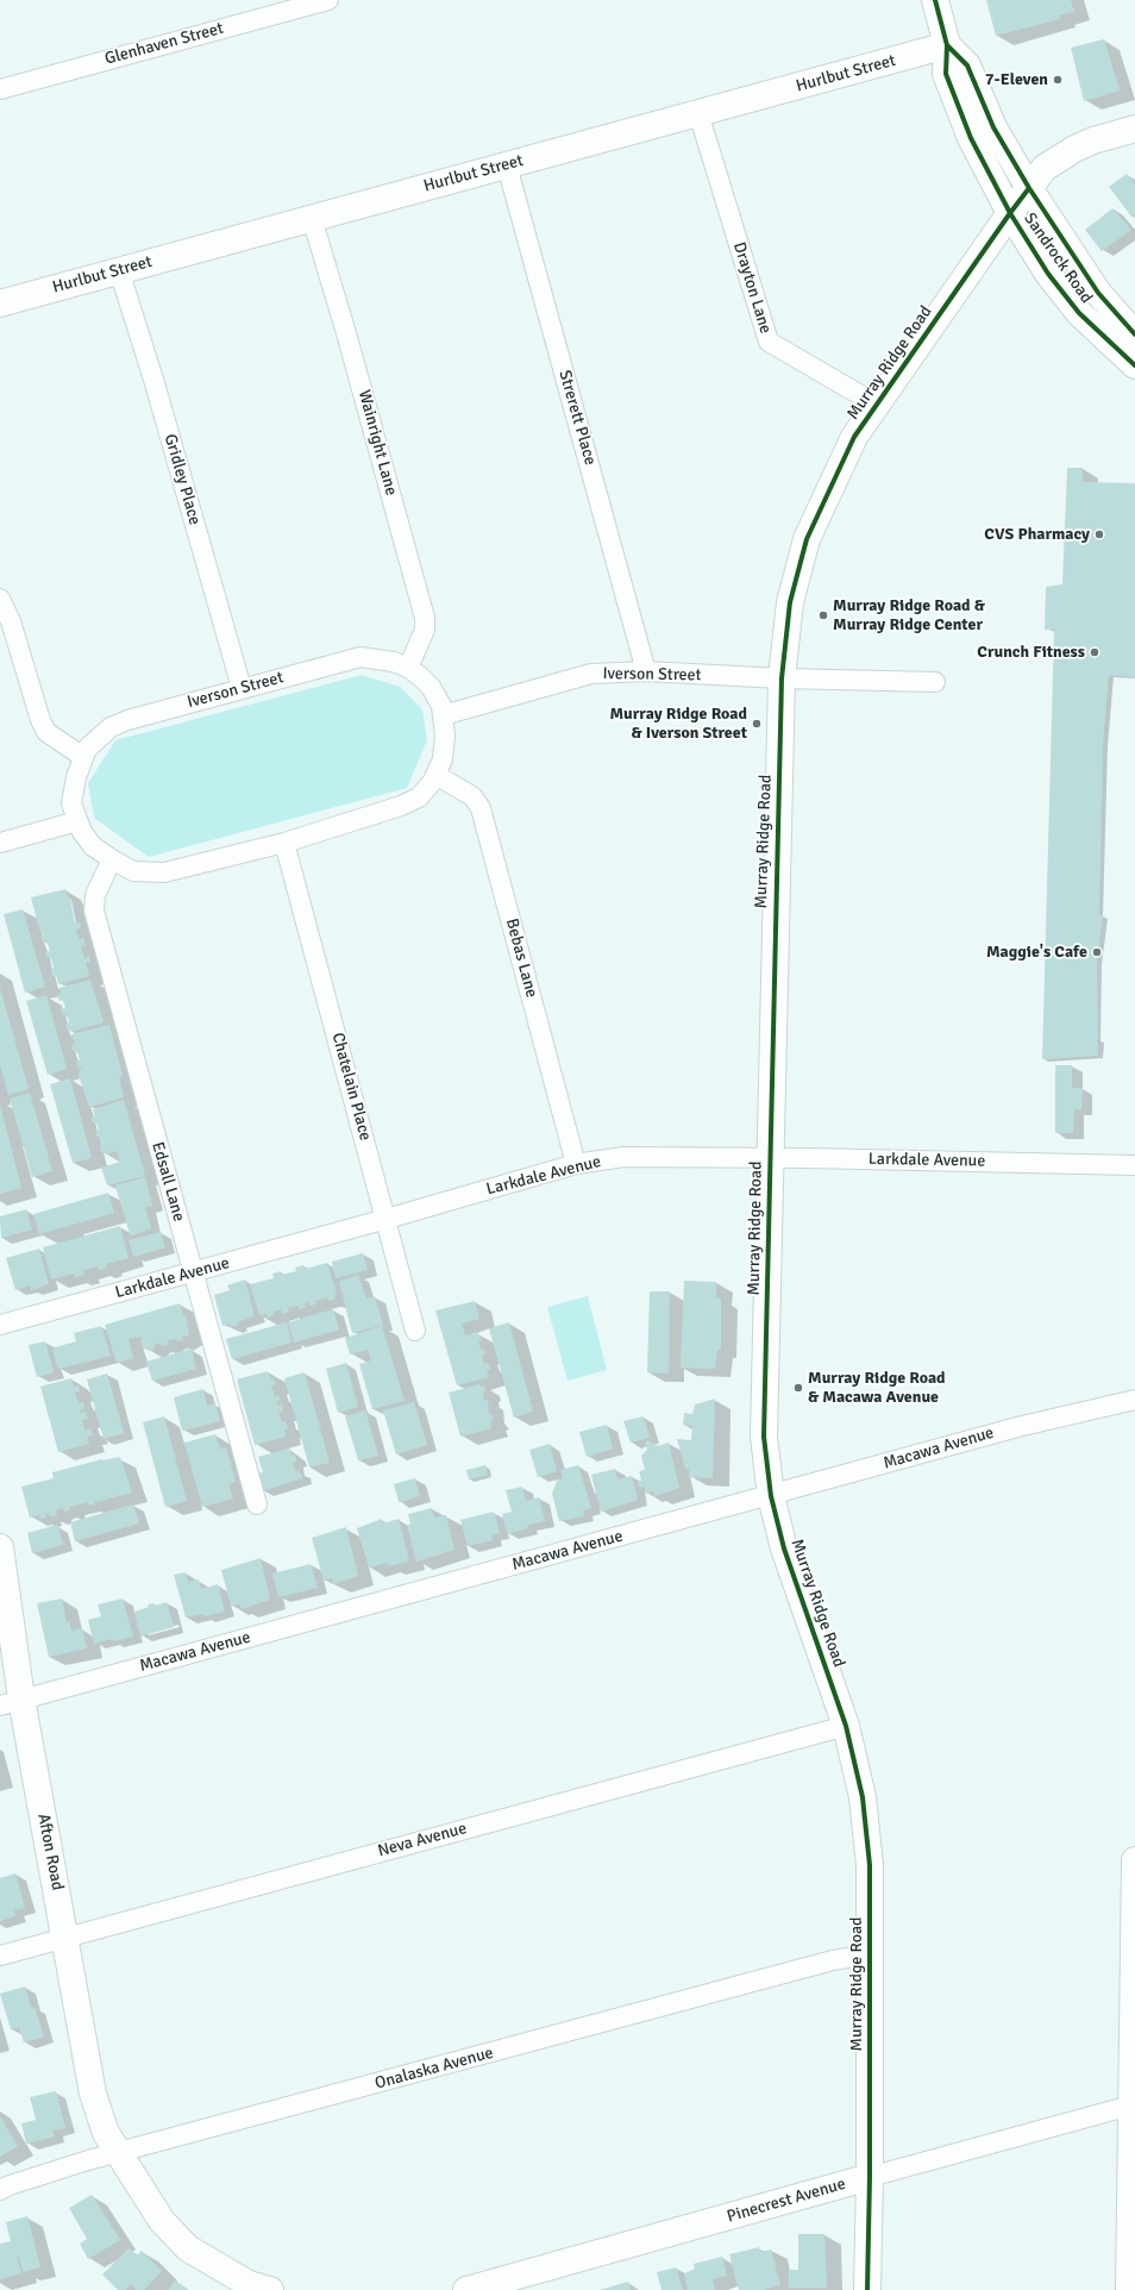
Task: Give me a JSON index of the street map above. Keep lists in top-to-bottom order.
{
  "streets": {
    "main road": [
      "Hurlbut Street",
      "Sandrock Road",
      "Murray Ridge Road",
      "Afton Road",
      "Pinecrest Avenue"
    ],
    "street": [
      "Glenhaven Street",
      "Drayton Lane",
      "Strerett Place",
      "Wainright Lane",
      "Gridley Place",
      "Iverson Street",
      "Bebas Lane",
      "Chatelain Place",
      "Larkdale Avenue",
      "Edsall Lane",
      "Macawa Avenue",
      "Neva Avenue",
      "Onalaska Avenue"
    ]
  },
  "crossings": [
    ["Hurlbut Street", "Sandrock Road"],
    ["Hurlbut Street", "Drayton Lane"],
    ["Hurlbut Street", "Strerett Place"],
    ["Hurlbut Street", "Wainright Lane"],
    ["Hurlbut Street", "Gridley Place"],
    ["Sandrock Road", "Murray Ridge Road"],
    ["Drayton Lane", "Murray Ridge Road"],
    ["Murray Ridge Road", "Iverson Street"],
    ["Murray Ridge Road", "Larkdale Avenue"],
    ["Murray Ridge Road", "Macawa Avenue"],
    ["Murray Ridge Road", "Neva Avenue"],
    ["Murray Ridge Road", "Onalaska Avenue"],
    ["Murray Ridge Road", "Pinecrest Avenue"],
    ["Strerett Place", "Iverson Street"],
    ["Wainright Lane", "Iverson Street"],
    ["Gridley Place", "Iverson Street"],
    ["Iverson Street", "Bebas Lane"],
    ["Iverson Street", "Chatelain Place"],
    ["Iverson Street", "Edsall Lane"],
    ["Bebas Lane", "Larkdale Avenue"],
    ["Chatelain Place", "Larkdale Avenue"],
    ["Larkdale Avenue", "Edsall Lane"],
    ["Macawa Avenue", "Afton Road"],
    ["Neva Avenue", "Afton Road"],
    ["Afton Road", "Onalaska Avenue"]
  ],
  "places": [
    "7-Eleven",
    "CVS Pharmacy",
    "Murray Ridge Road & Murray Ridge Center",
    "Crunch Fitness",
    "Murray Ridge Road & Iverson Street",
    "Maggie's Cafe",
    "Murray Ridge Road & Macawa Avenue"
  ]
}
